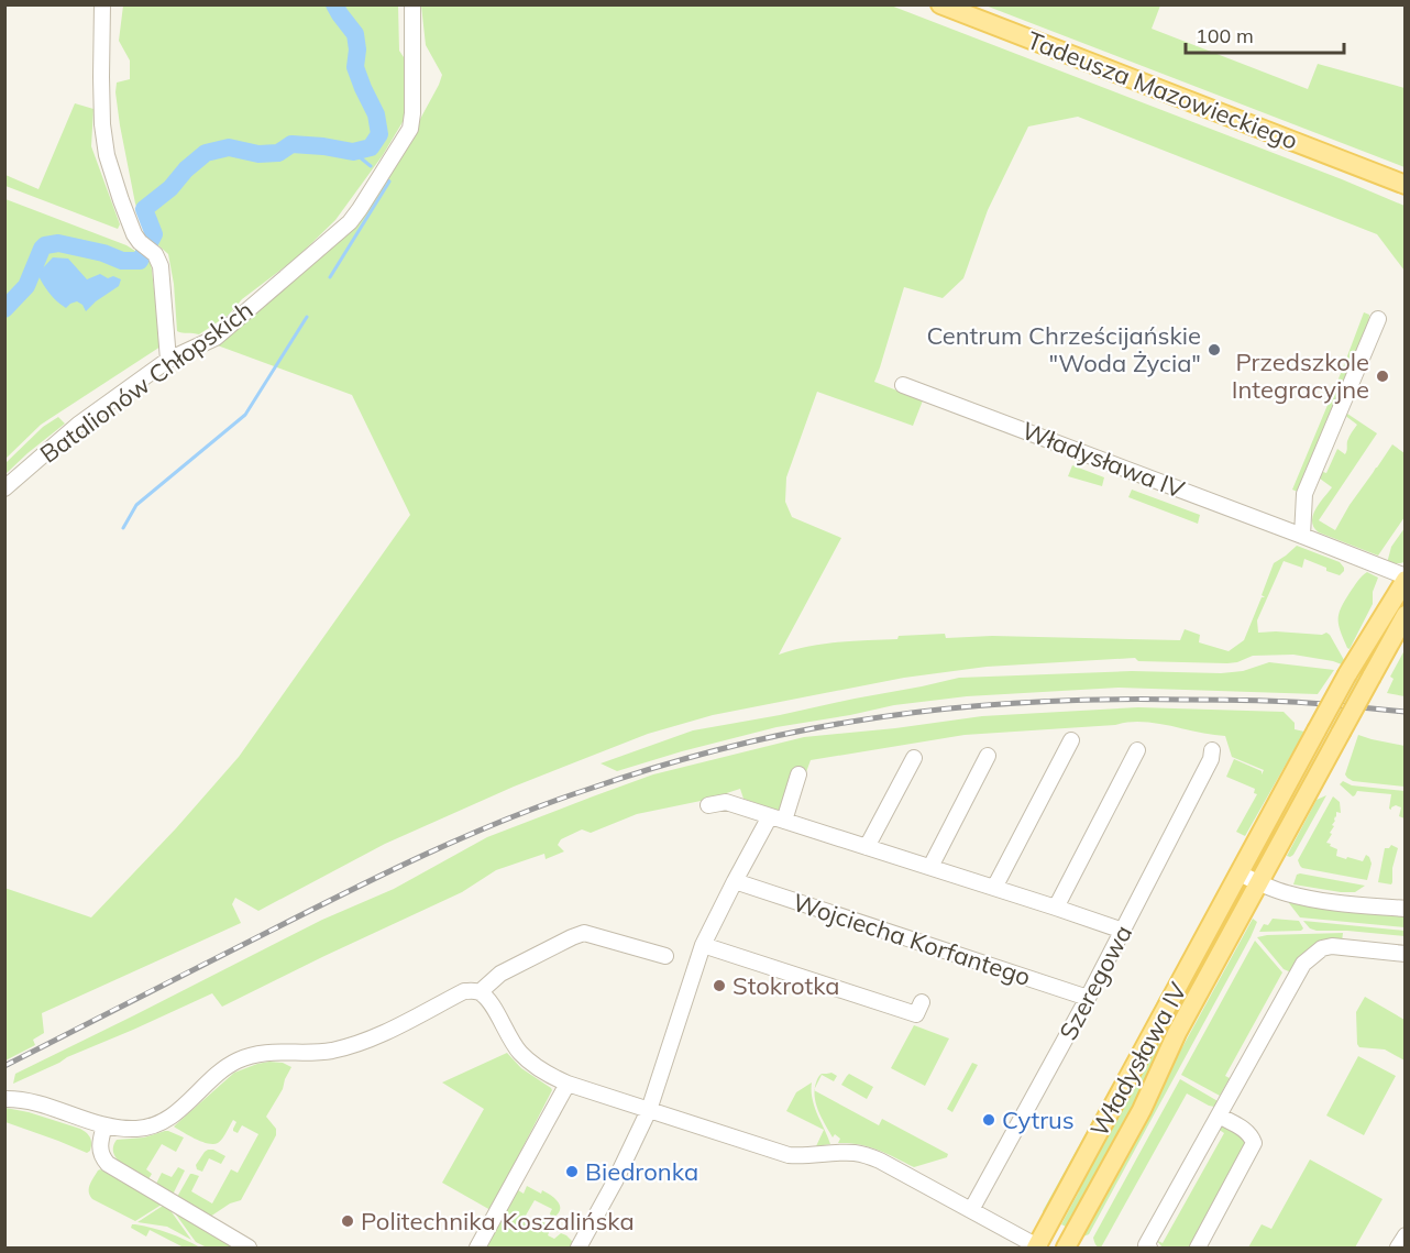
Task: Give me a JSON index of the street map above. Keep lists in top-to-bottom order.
{
  "streets": {
    "main road": ["Tadeusza Mazowieckiego", "Władysława IV"],
    "street": ["Batalionów Chłopskich", "Wojciecha Korfantego", "Szeregowa"]
  },
  "crossings": [
    ["Wojciecha Korfantego", "Szeregowa"]
  ],
  "places": [
    "Centrum Chrześcijańskie \"Woda Życia\"",
    "Przedszkole Integracyjne",
    "Stokrotka",
    "Cytrus",
    "Biedronka",
    "Politechnika Koszalińska"
  ],
  "scale_bar": "100 m"
}
